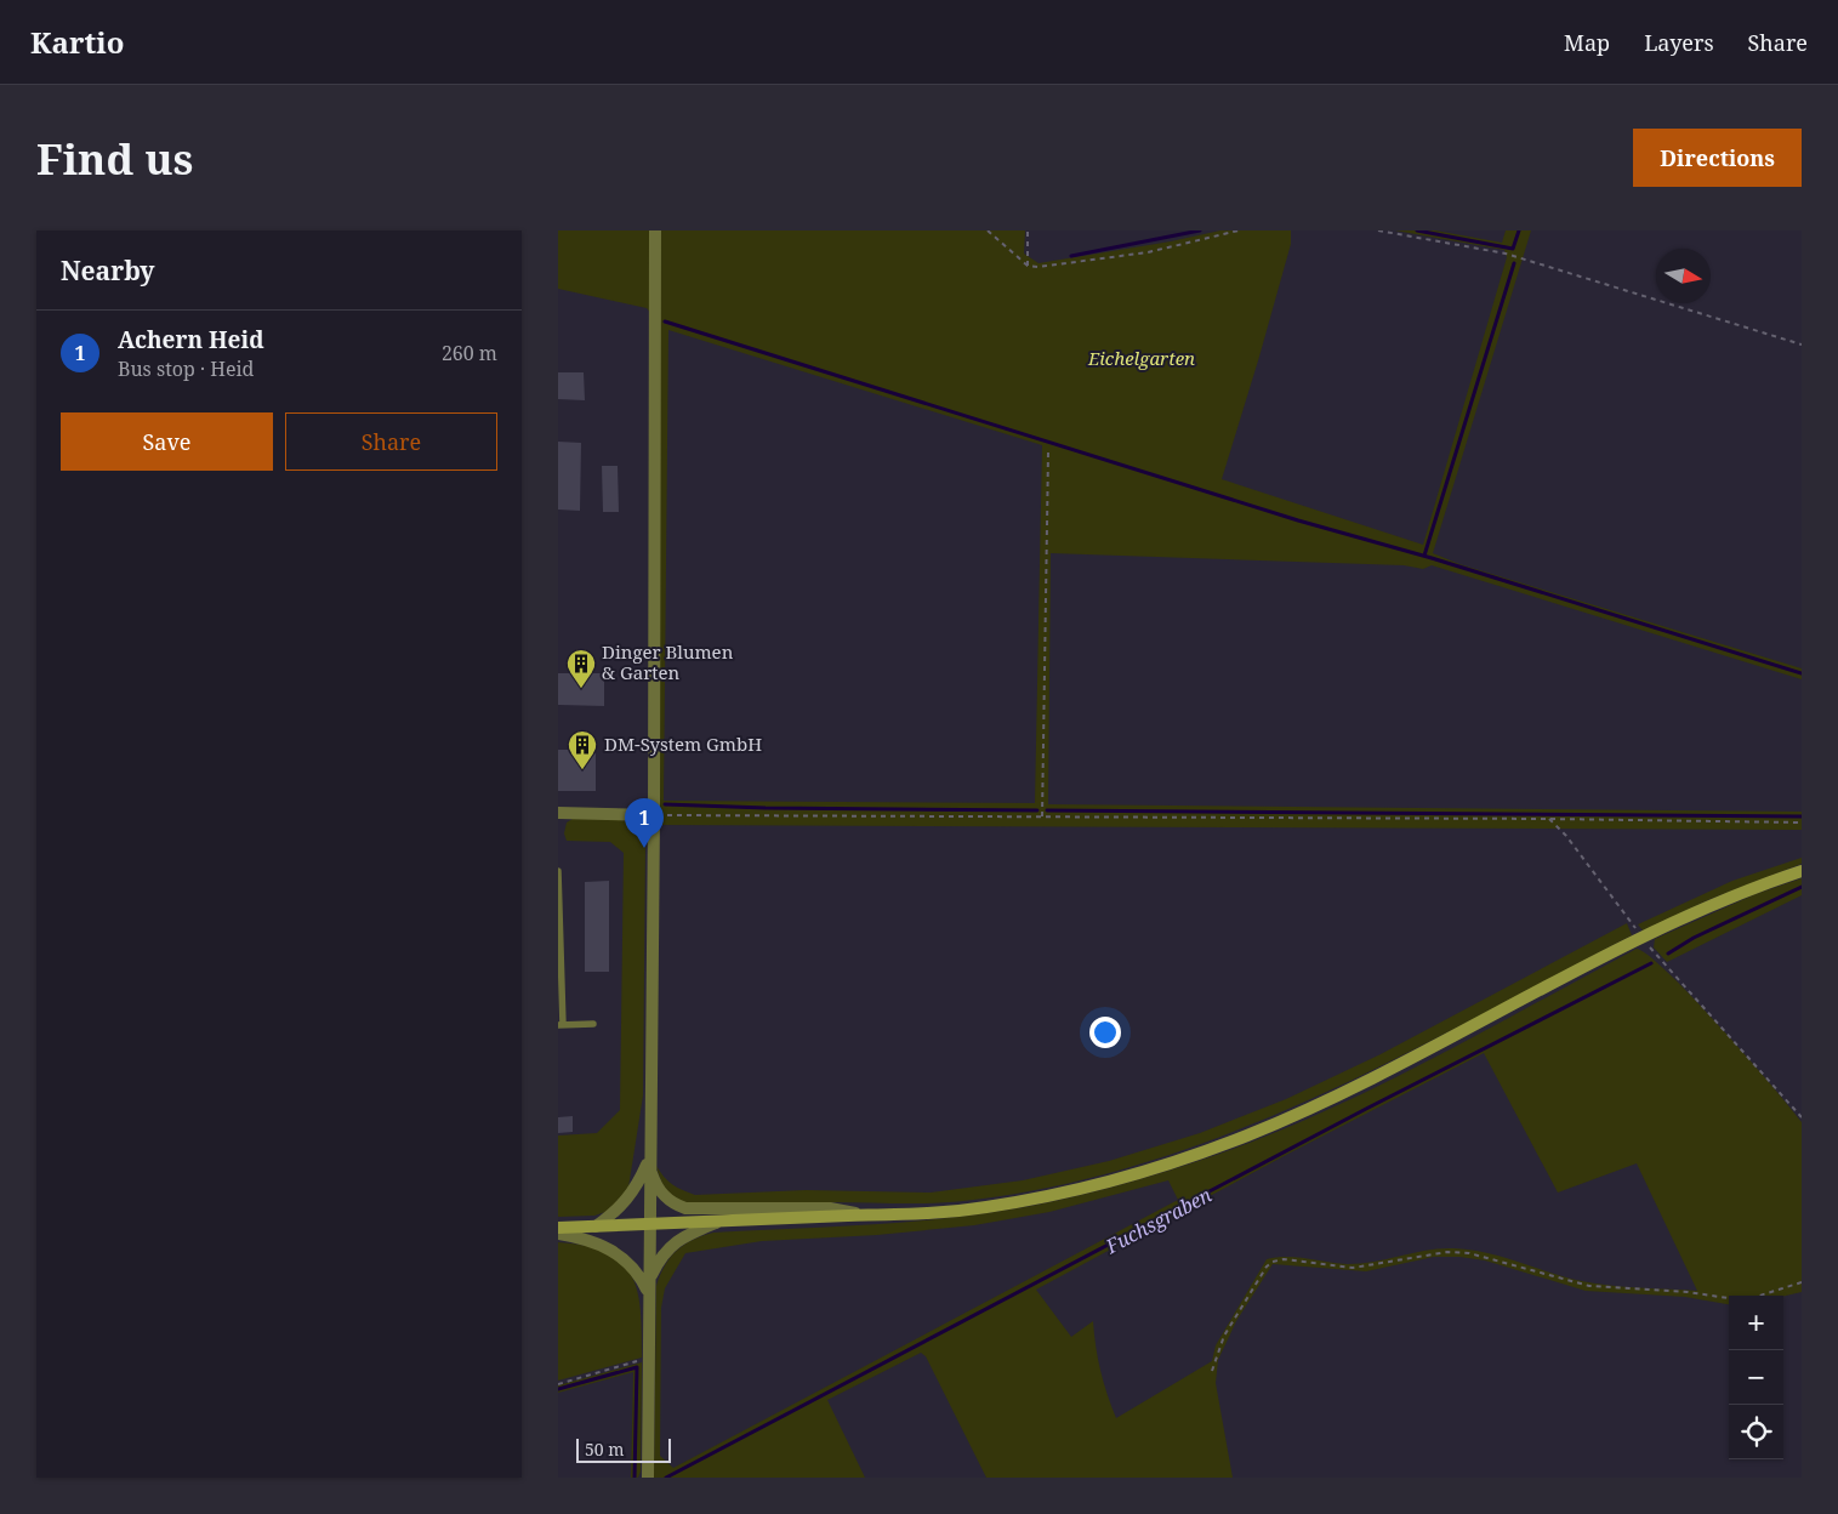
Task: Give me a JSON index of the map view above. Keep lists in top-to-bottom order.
{
  "water": ["Fuchsgraben"],
  "parks": ["Eichelgarten"],
  "places": {
    "building": ["Dinger Blumen & Garten", "DM-System GmbH"]
  },
  "scale_bar": "50 m",
  "north": "right",
  "page": {
    "header": "Kartio",
    "nav": ["Map", "Layers", "Share"],
    "buttons": [
      "Directions",
      ["Save", "Share"]
    ],
    "title": "Find us",
    "heading": "Nearby",
    "list": [
      {
        "mark": "1",
        "name": "Achern Heid",
        "note": "Bus stop · Heid",
        "value": "260 m"
      }
    ],
    "pins": "1",
    "map_buttons": ["+", "−"],
    "scale": "50 m"
  }
}
